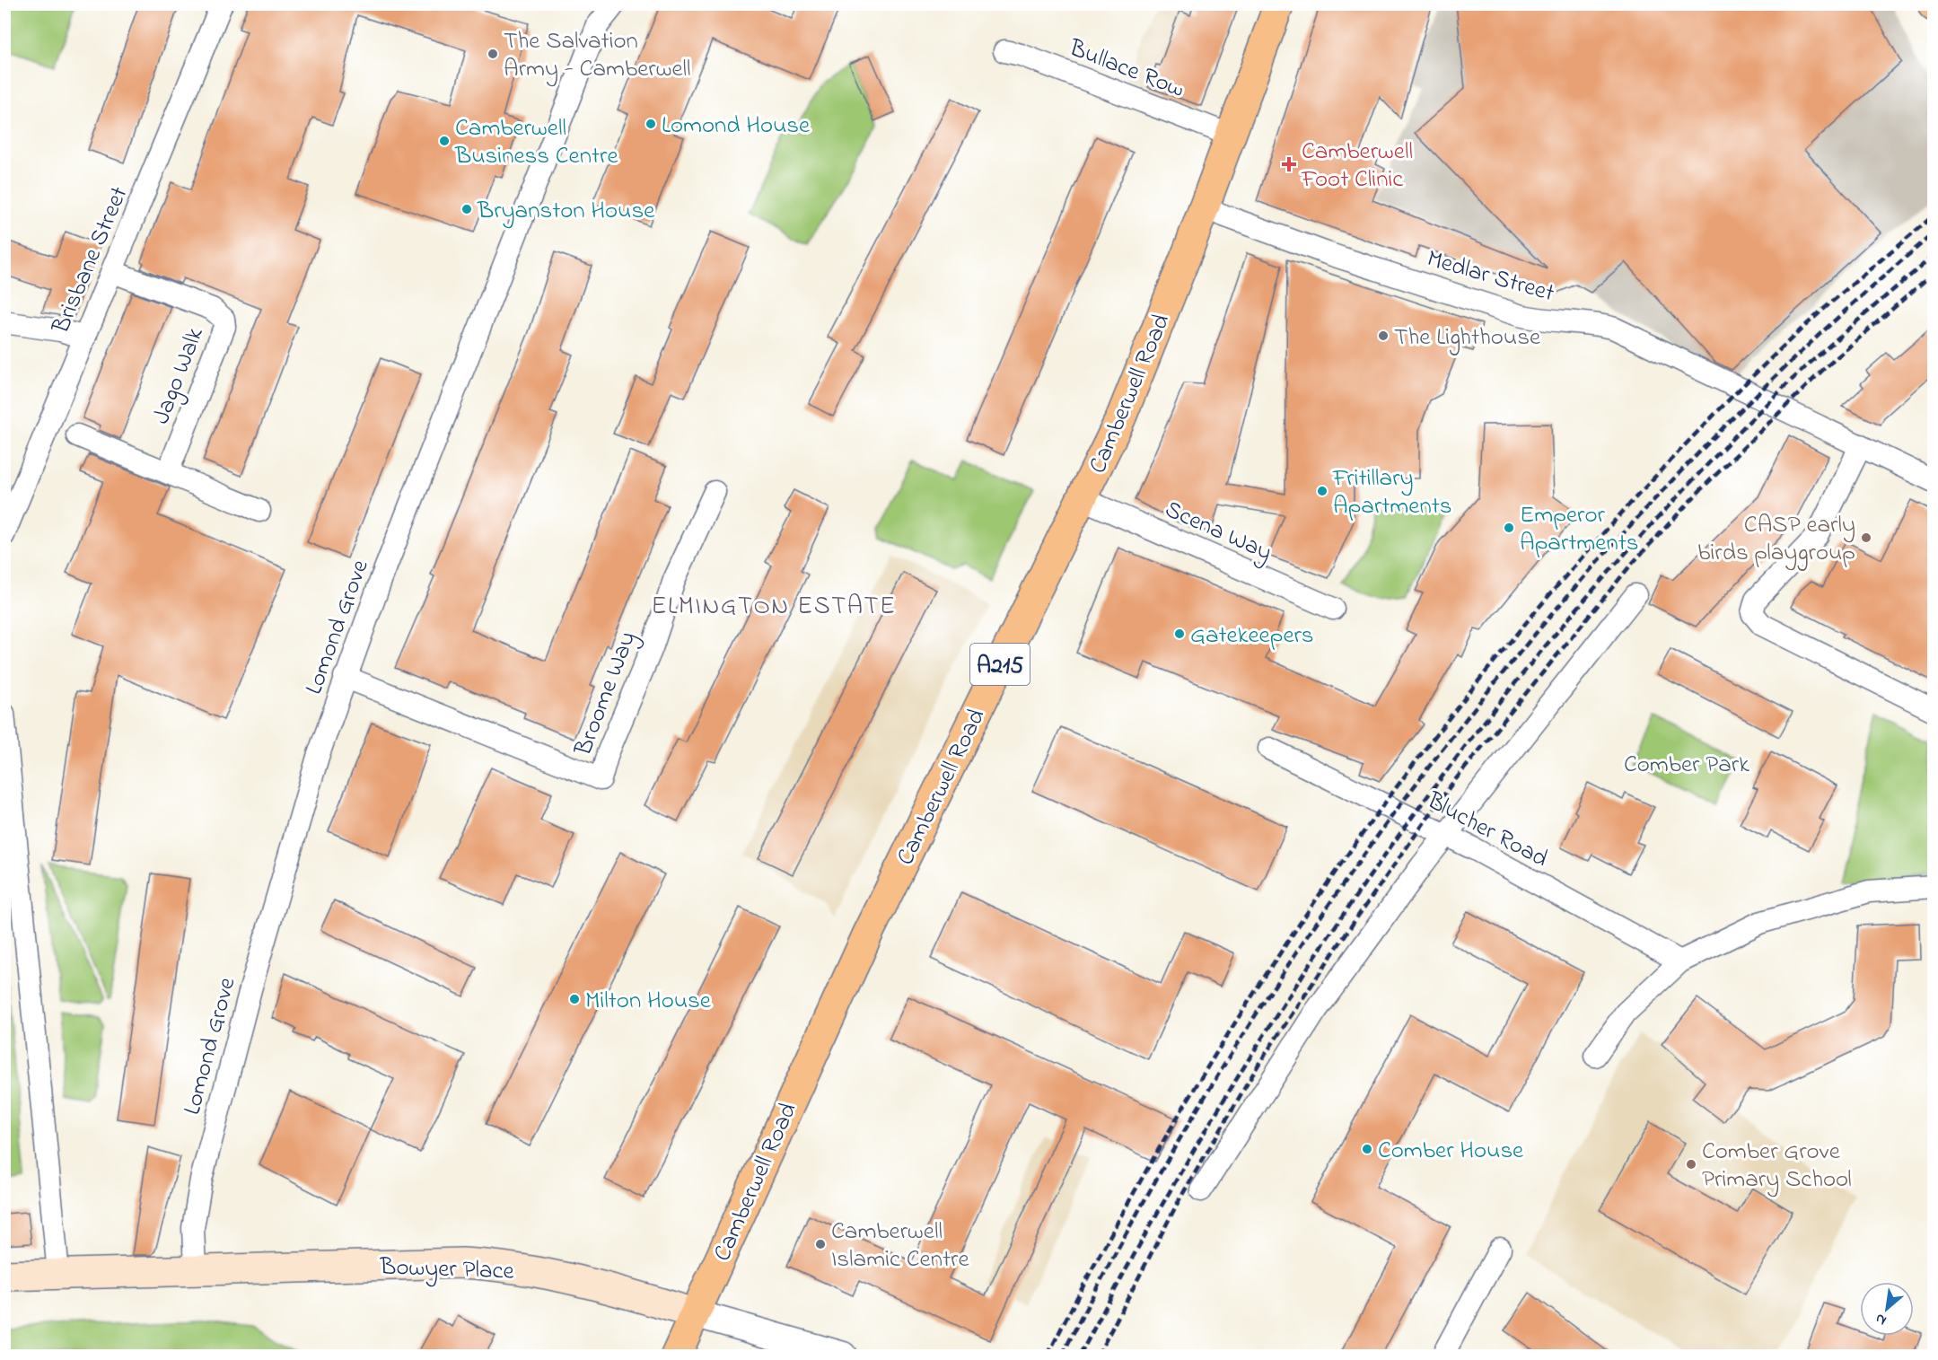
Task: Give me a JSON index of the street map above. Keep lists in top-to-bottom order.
{
  "streets": {
    "main road": ["Camberwell Road", "A215", "Bowyer Place"],
    "street": [
      "Bullace Row",
      "Brisbane Street",
      "Medlar Street",
      "Jago Walk",
      "Scena Way",
      "Lomond Grove",
      "Broome Way",
      "Blucher Road"
    ]
  },
  "crossings": [
    ["Bullace Row", "Camberwell Road"],
    ["Brisbane Street", "Jago Walk"],
    ["Medlar Street", "Camberwell Road"],
    ["Camberwell Road", "Scena Way"],
    ["Camberwell Road", "Bowyer Place"],
    ["Lomond Grove", "Broome Way"],
    ["Lomond Grove", "Bowyer Place"]
  ],
  "districts": ["ELMINGTON ESTATE"],
  "parks": ["Comber Park"],
  "places": {
    "other": [
      "The Salvation Army - Camberwell",
      "Lomond House",
      "Camberwell Business Centre",
      "Bryanston House",
      "The Lighthouse",
      "Fritillary Apartments",
      "Emperor Apartments",
      "CASP early birds playgroup",
      "Gatekeepers",
      "Milton House",
      "Comber House",
      "Comber Grove Primary School",
      "Camberwell Islamic Centre"
    ],
    "health": ["Camberwell Foot Clinic"]
  },
  "north": "bottom left"
}
